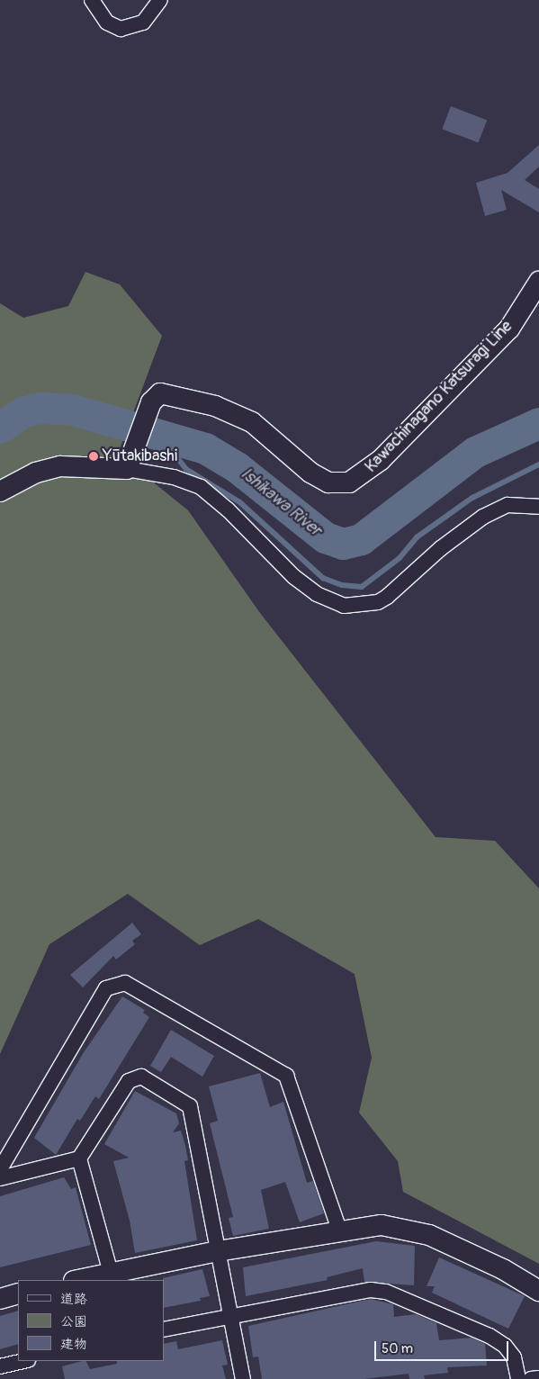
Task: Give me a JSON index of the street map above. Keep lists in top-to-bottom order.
{
  "streets": {
    "main road": ["Kawachinagano Katsuragi Line"]
  },
  "water": ["Ishikawa River"],
  "places": ["Yūtakibashi"],
  "legend": ["道路", "公園", "建物"],
  "scale_bar": "50 m"
}
